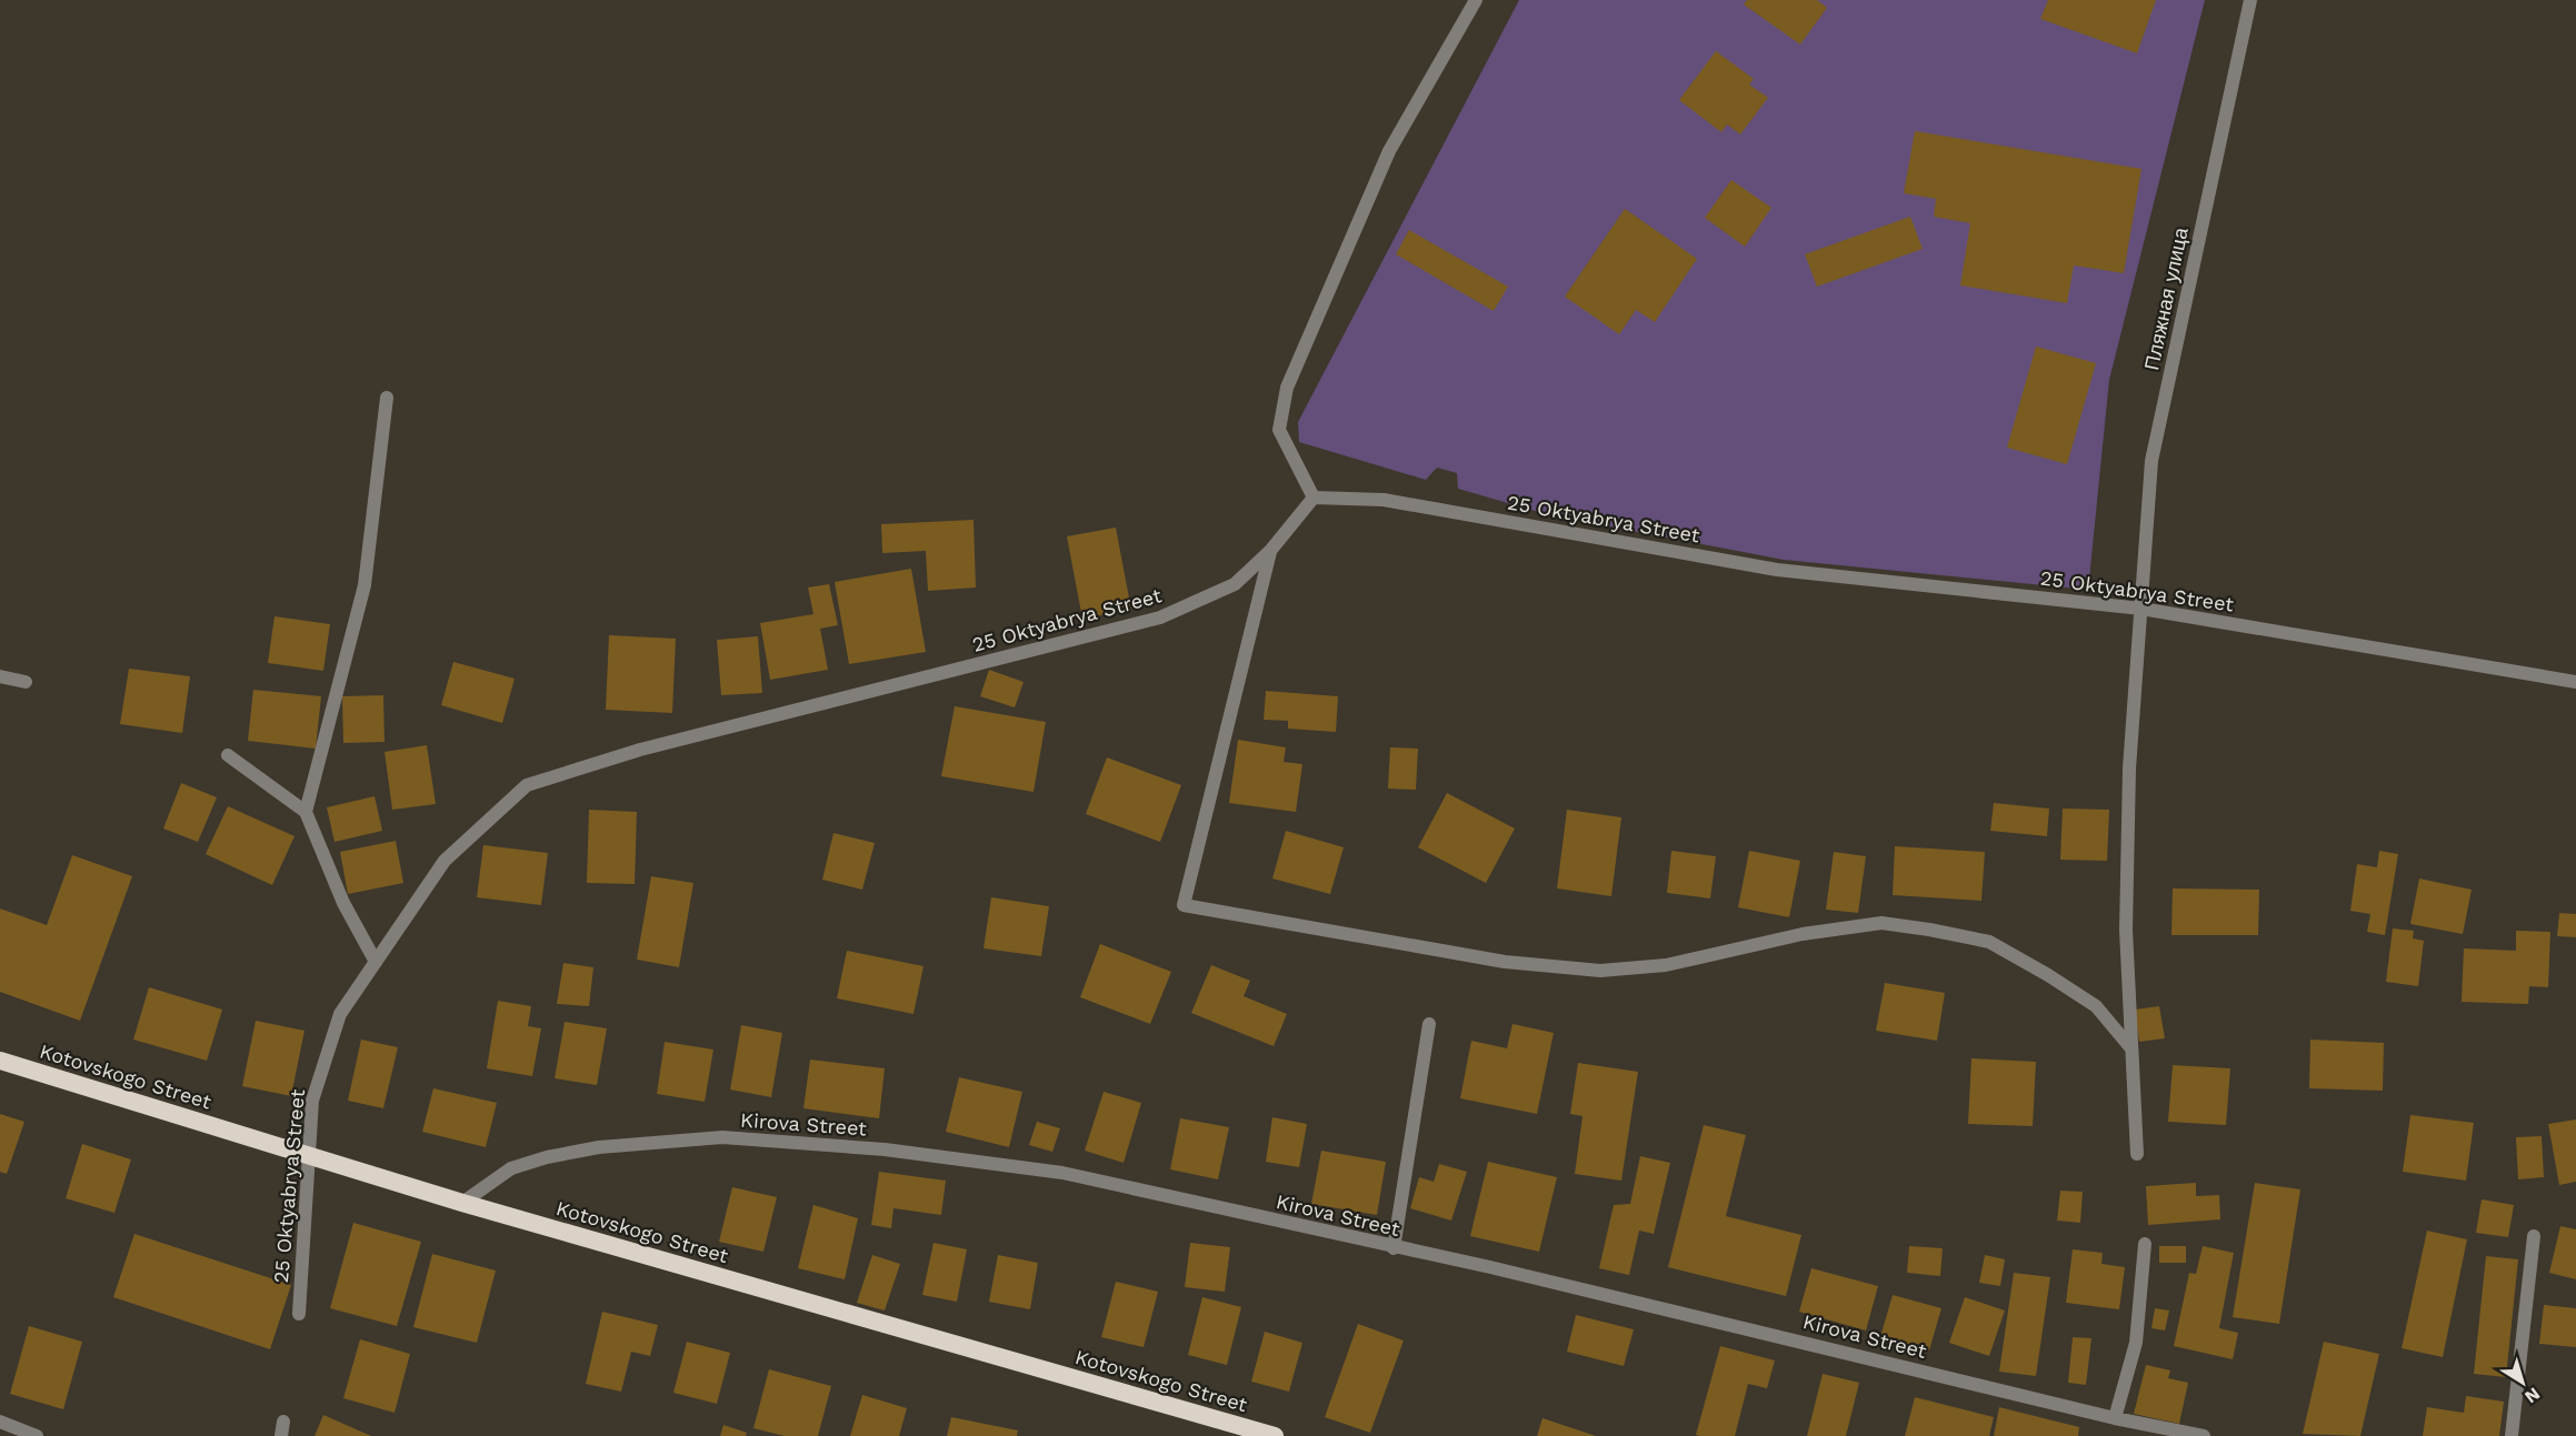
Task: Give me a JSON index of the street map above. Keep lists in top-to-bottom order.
{
  "streets": {
    "highway": ["Kotovskogo Street"],
    "street": ["Пляжная улица", "25 Oktyabrya Street", "Kirova Street"]
  },
  "crossings": [
    ["Пляжная улица", "25 Oktyabrya Street"],
    ["25 Oktyabrya Street", "Kotovskogo Street"],
    ["Kotovskogo Street", "Kirova Street"]
  ],
  "north": "bottom right"
}
